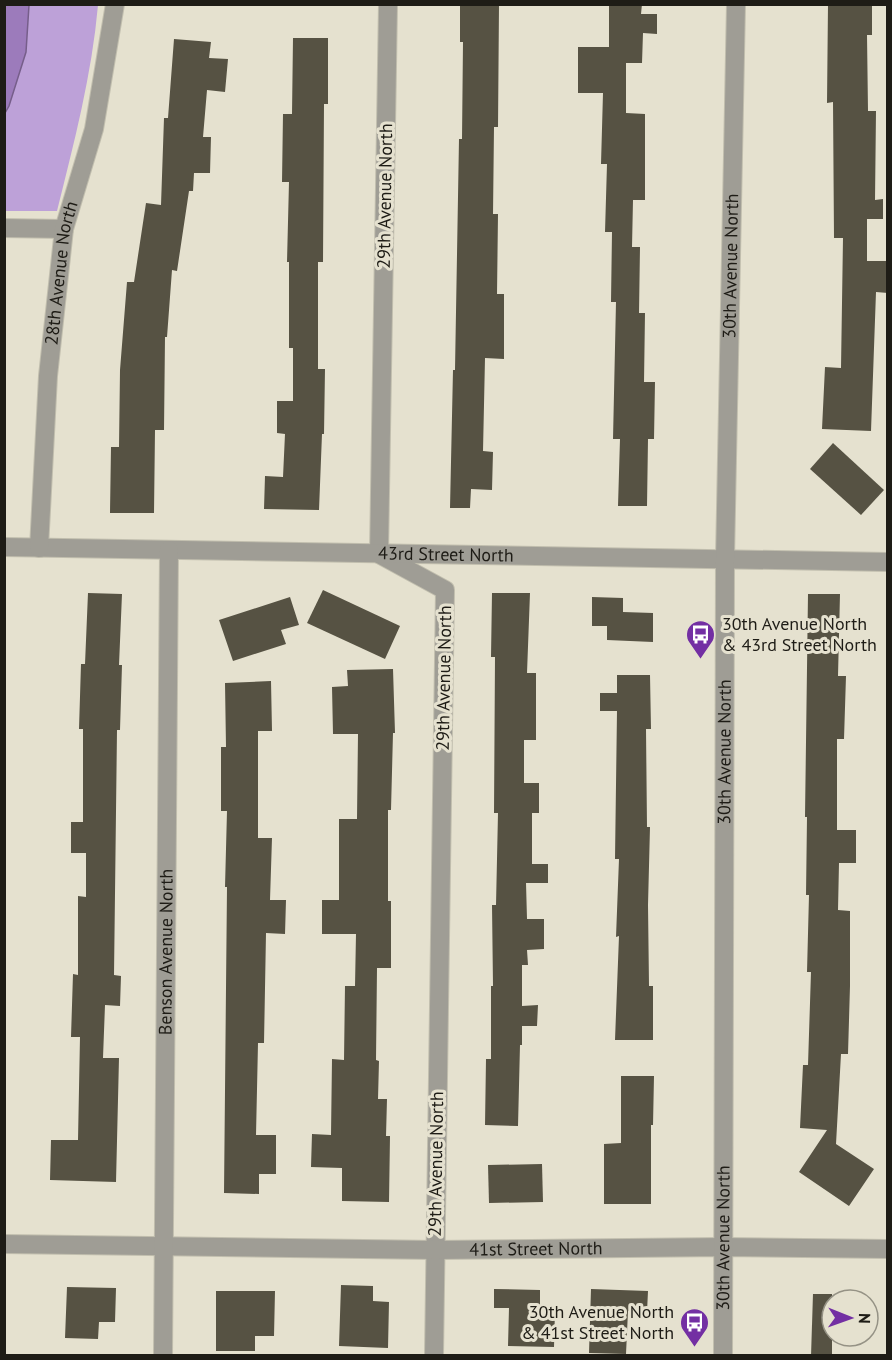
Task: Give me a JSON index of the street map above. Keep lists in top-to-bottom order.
{
  "streets": {
    "street": [
      "29th Avenue North",
      "30th Avenue North",
      "28th Avenue North",
      "43rd Street North",
      "Benson Avenue North",
      "41st Street North"
    ]
  },
  "crossings": [
    ["29th Avenue North", "43rd Street North"],
    ["29th Avenue North", "41st Street North"],
    ["30th Avenue North", "43rd Street North"],
    ["30th Avenue North", "41st Street North"],
    ["28th Avenue North", "43rd Street North"],
    ["43rd Street North", "Benson Avenue North"],
    ["Benson Avenue North", "41st Street North"]
  ],
  "places": {
    "bus stop": ["30th Avenue North & 43rd Street North", "30th Avenue North & 41st Street North"]
  },
  "north": "right"
}
